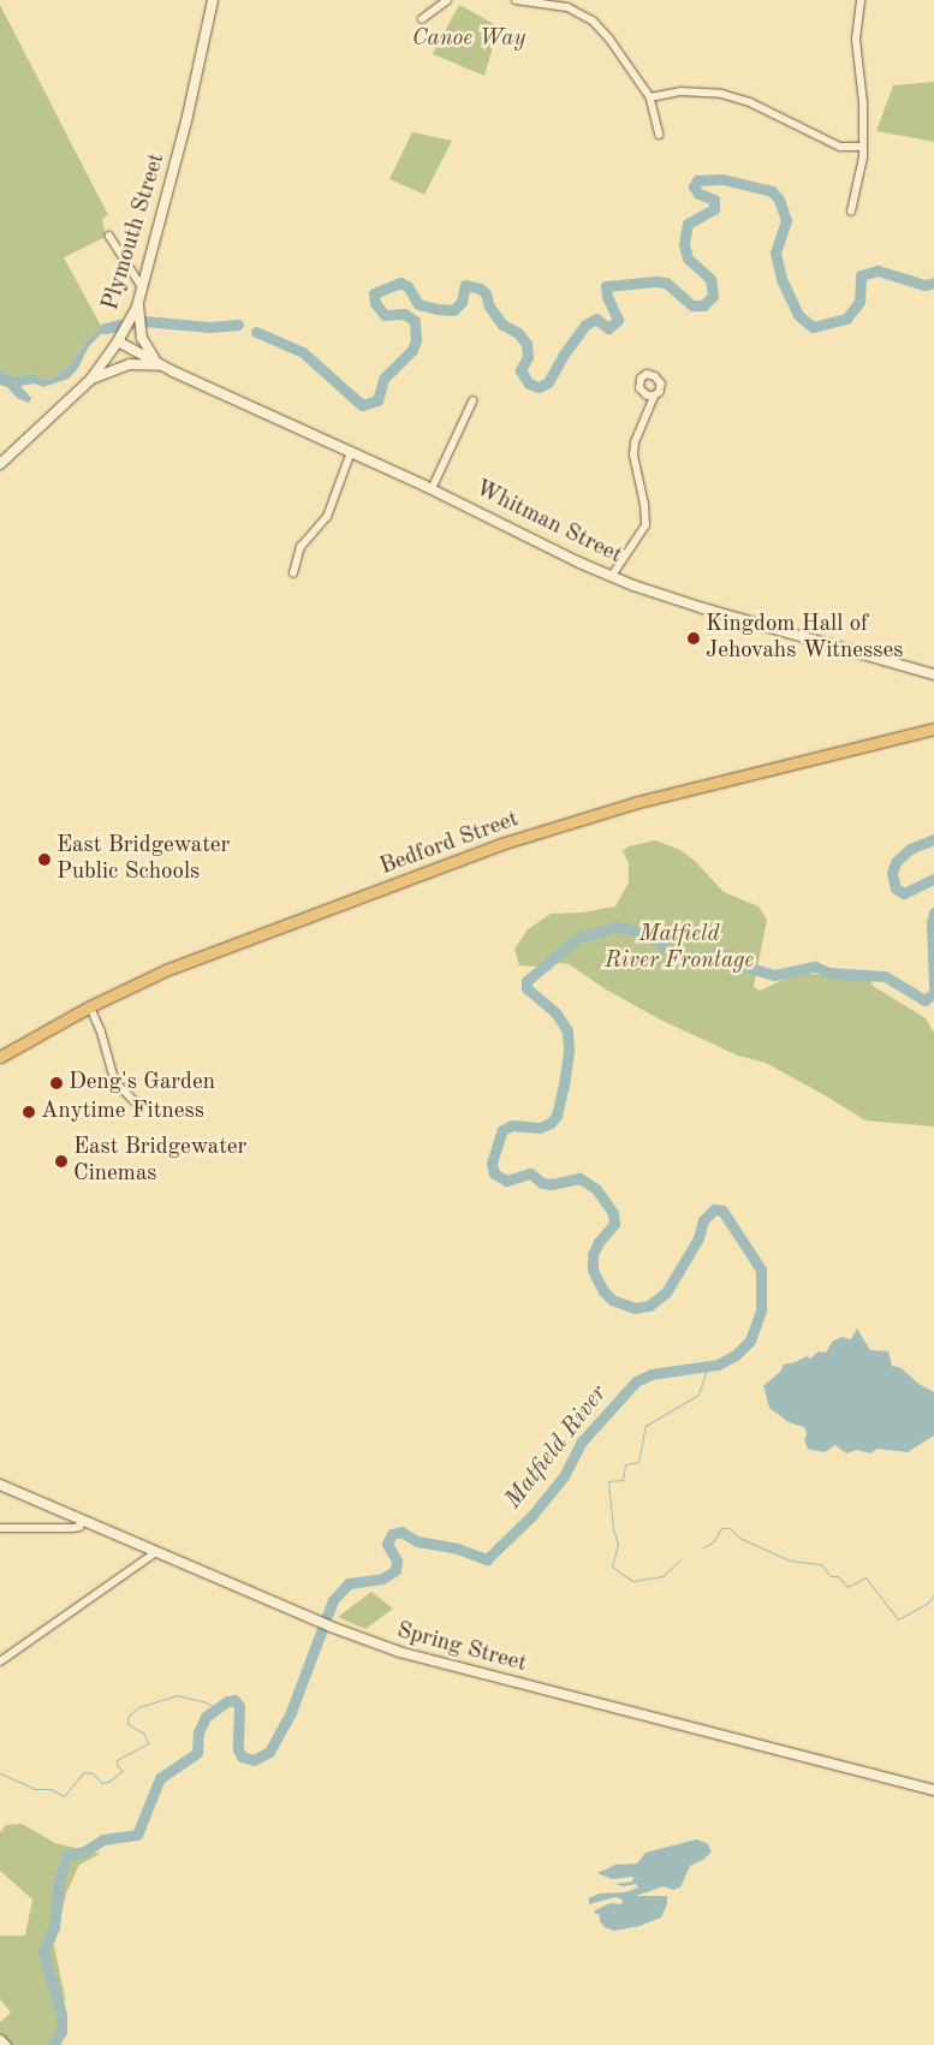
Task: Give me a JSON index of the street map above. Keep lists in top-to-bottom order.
{
  "streets": {
    "main road": [
      "Plymouth Street",
      "Whitman Street",
      "Bedford Street",
      "Spring Street"
    ]
  },
  "crossings": [
    ["Plymouth Street", "Whitman Street"]
  ],
  "water": ["Matfield River"],
  "parks": ["Canoe Way", "Matfield River Frontage"],
  "places": [
    "Kingdom Hall of Jehovahs Witnesses",
    "East Bridgewater Public Schools",
    "Deng's Garden",
    "Anytime Fitness",
    "East Bridgewater Cinemas"
  ]
}
